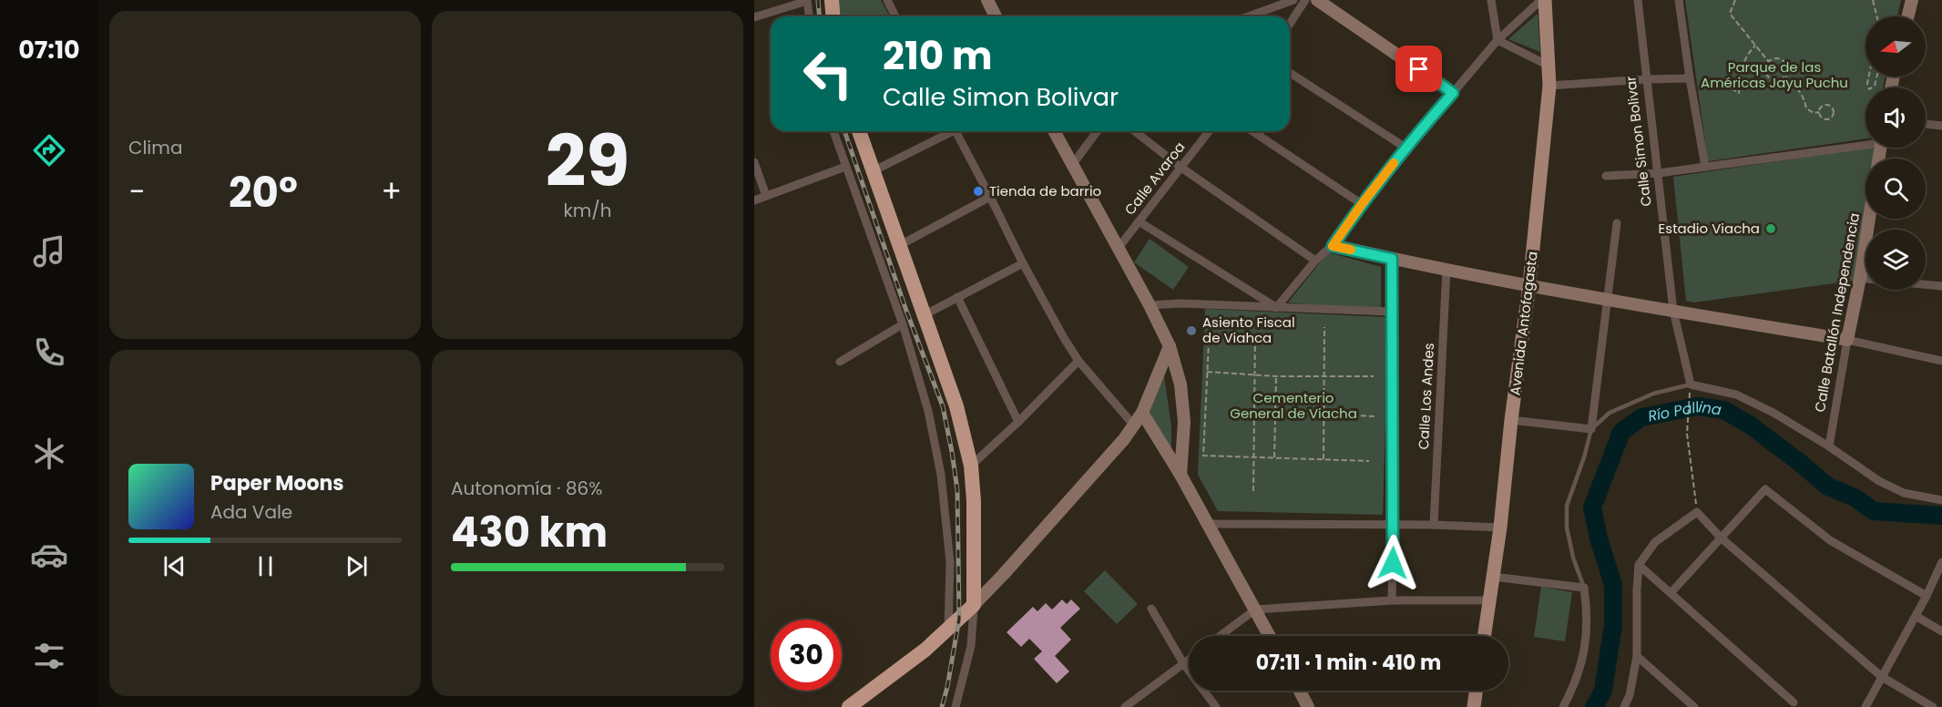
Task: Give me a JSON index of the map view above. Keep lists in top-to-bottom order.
{
  "streets": {
    "main road": ["Calle Batallón Independencia", "Avenida Antofagasta"],
    "street": ["Calle Simon Bolivar", "Calle Avaroa", "Calle Los Andes"]
  },
  "water": ["Río Pallina"],
  "parks": ["Parque de las Américas Jayu Puchu", "Cementerio General de Viacha"],
  "places": ["Tienda de barrio", "Estadio Viacha", "Asiento Fiscal de Viahca"],
  "north": "left",
  "page": {
    "tabs": "07:10",
    "tile": [
      "Clima",
      ["29", "km/h"],
      ["Autonomía · 86%", "430 km"]
    ],
    "turn": ["210 m", "Calle Simon Bolivar"],
    "heat": ["−", "20°", "+"],
    "song": ["Paper Moons", "Ada Vale"],
    "limit": "30",
    "trip": "07:11 · 1 min · 410 m"
  }
}
